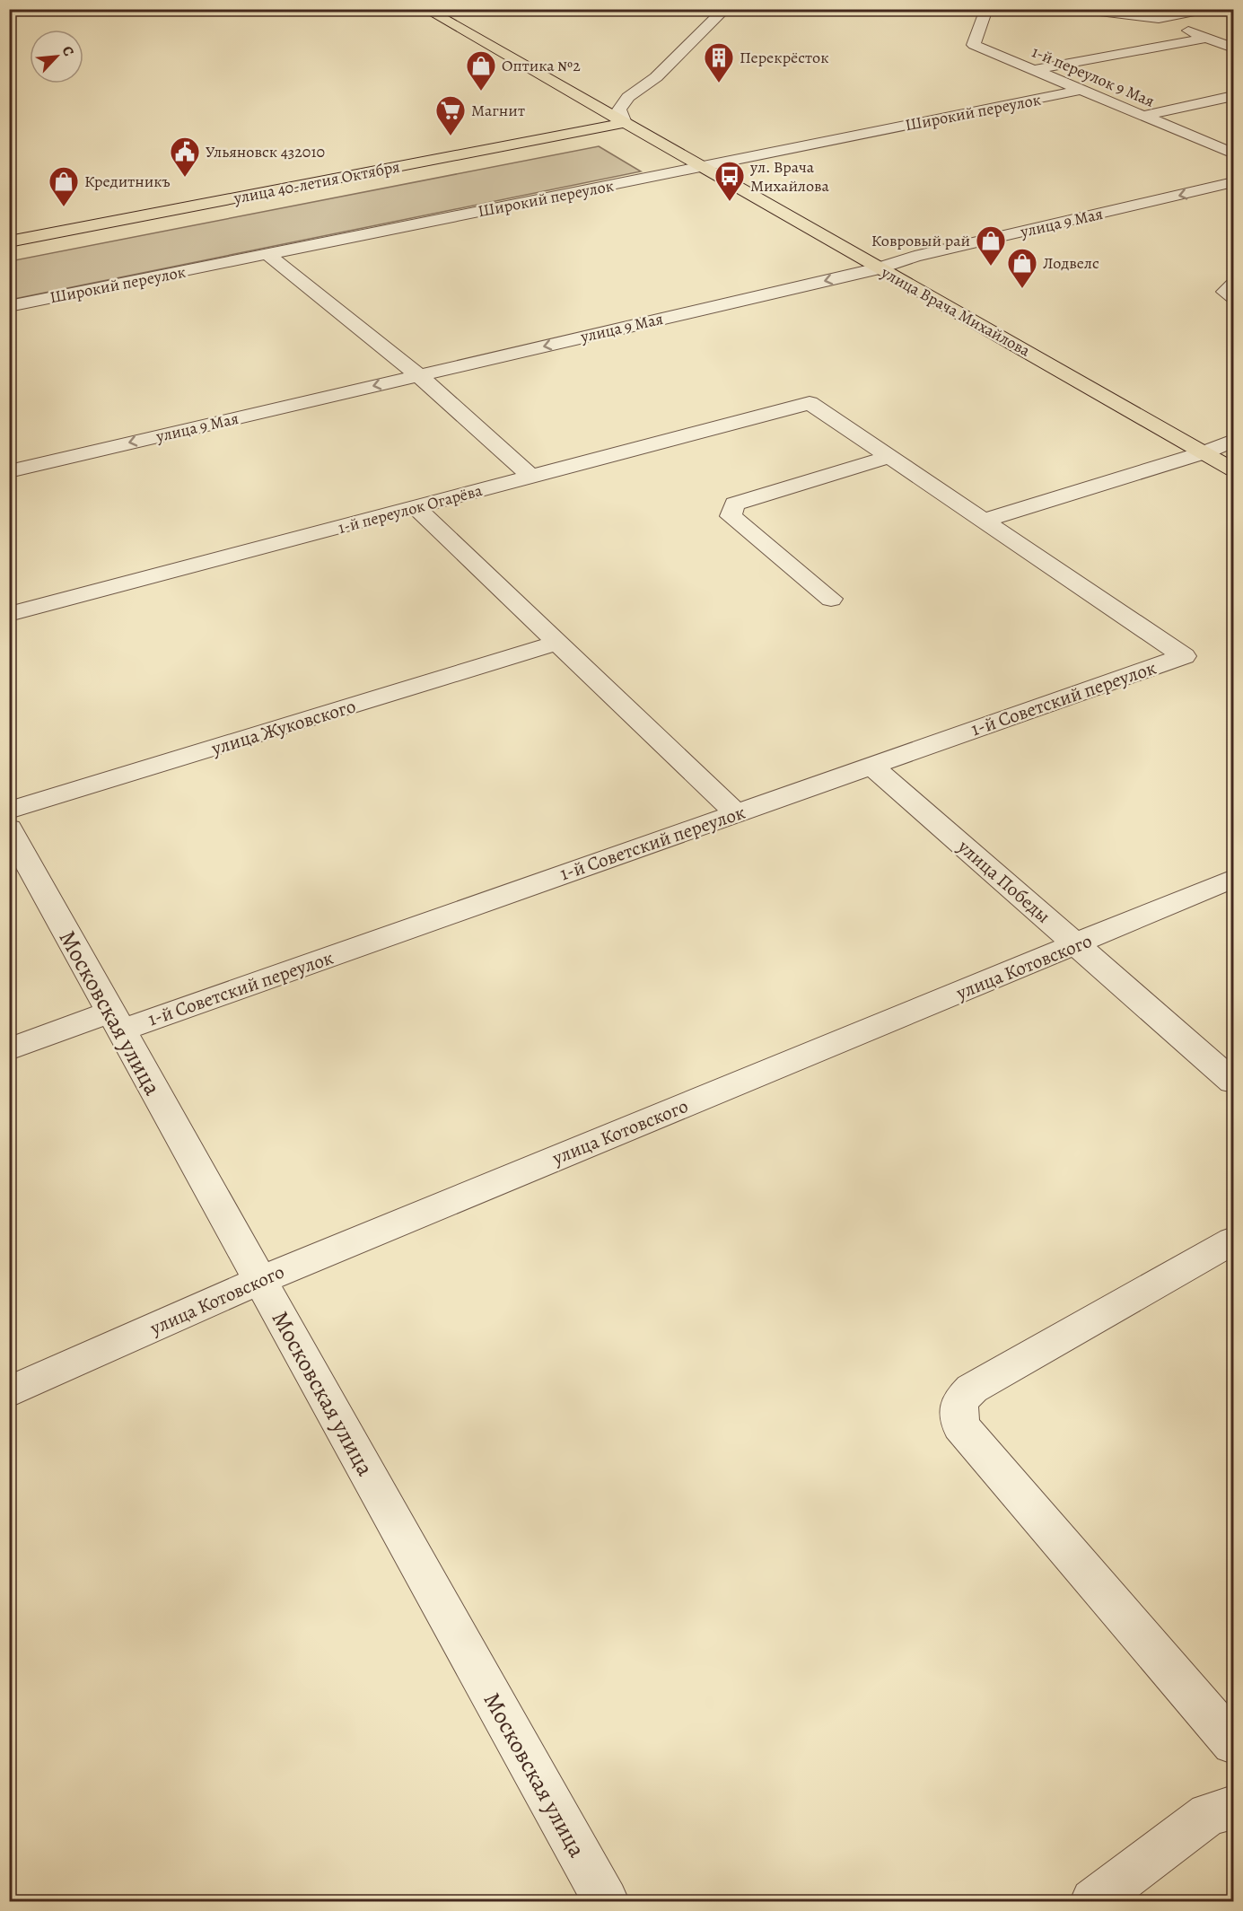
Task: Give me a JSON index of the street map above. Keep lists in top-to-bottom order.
{
  "streets": {
    "main road": ["улица 40-летия Октября", "улица Врача Михайлова"],
    "street": [
      "1-й переулок 9 Мая",
      "Широкий переулок",
      "улица 9 Мая",
      "1-й переулок Огарёва",
      "1-й Советский переулок",
      "улица Жуковского",
      "улица Победы",
      "улица Котовского",
      "Московская улица"
    ]
  },
  "crossings": [
    ["1-й переулок 9 Мая", "Широкий переулок"],
    ["Широкий переулок", "улица Врача Михайлова"],
    ["улица 40-летия Октября", "улица Врача Михайлова"],
    ["улица 9 Мая", "улица Врача Михайлова"],
    ["1-й Советский переулок", "улица Победы"],
    ["1-й Советский переулок", "Московская улица"],
    ["улица Победы", "улица Котовского"],
    ["улица Котовского", "Московская улица"]
  ],
  "places": {
    "building": ["Перекрёсток"],
    "shop": [
      "Оптика №2",
      "Кредитникъ",
      "Ковровый рай",
      "Лодвелс"
    ],
    "supermarket": ["Магнит"],
    "public building": ["Ульяновск 432010"],
    "bus stop": ["ул. Врача Михайлова"]
  },
  "north": "top right"
}
